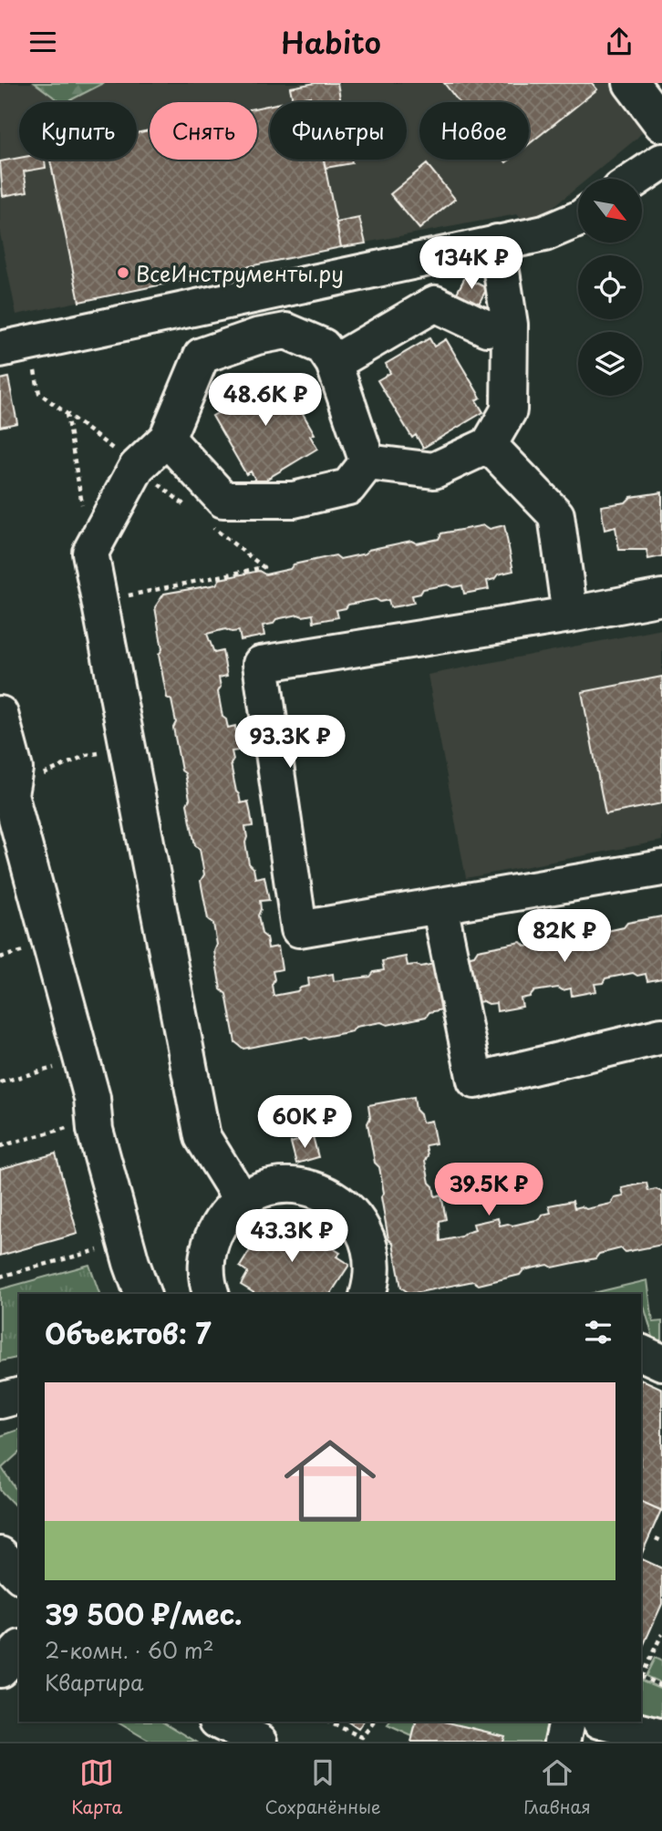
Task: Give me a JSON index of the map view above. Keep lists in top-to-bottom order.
{
  "places": ["ВсеИнструменты.ру"],
  "north": "bottom right",
  "page": {
    "header": "Habito",
    "chip": [
      "Купить",
      "Снять",
      "Фильтры",
      "Новое"
    ],
    "price": [
      "134K ₽",
      "48.6K ₽",
      "93.3K ₽",
      "82K ₽",
      "60K ₽",
      "39.5K ₽",
      "43.3K ₽"
    ],
    "heading": "Объектов: 7",
    "list": [
      {
        "name": "39 500 ₽/мес.",
        "note": "2-комн. · 60 m² · Квартира"
      }
    ],
    "tabs": ["Карта", "Сохранённые", "Главная"]
  }
}
